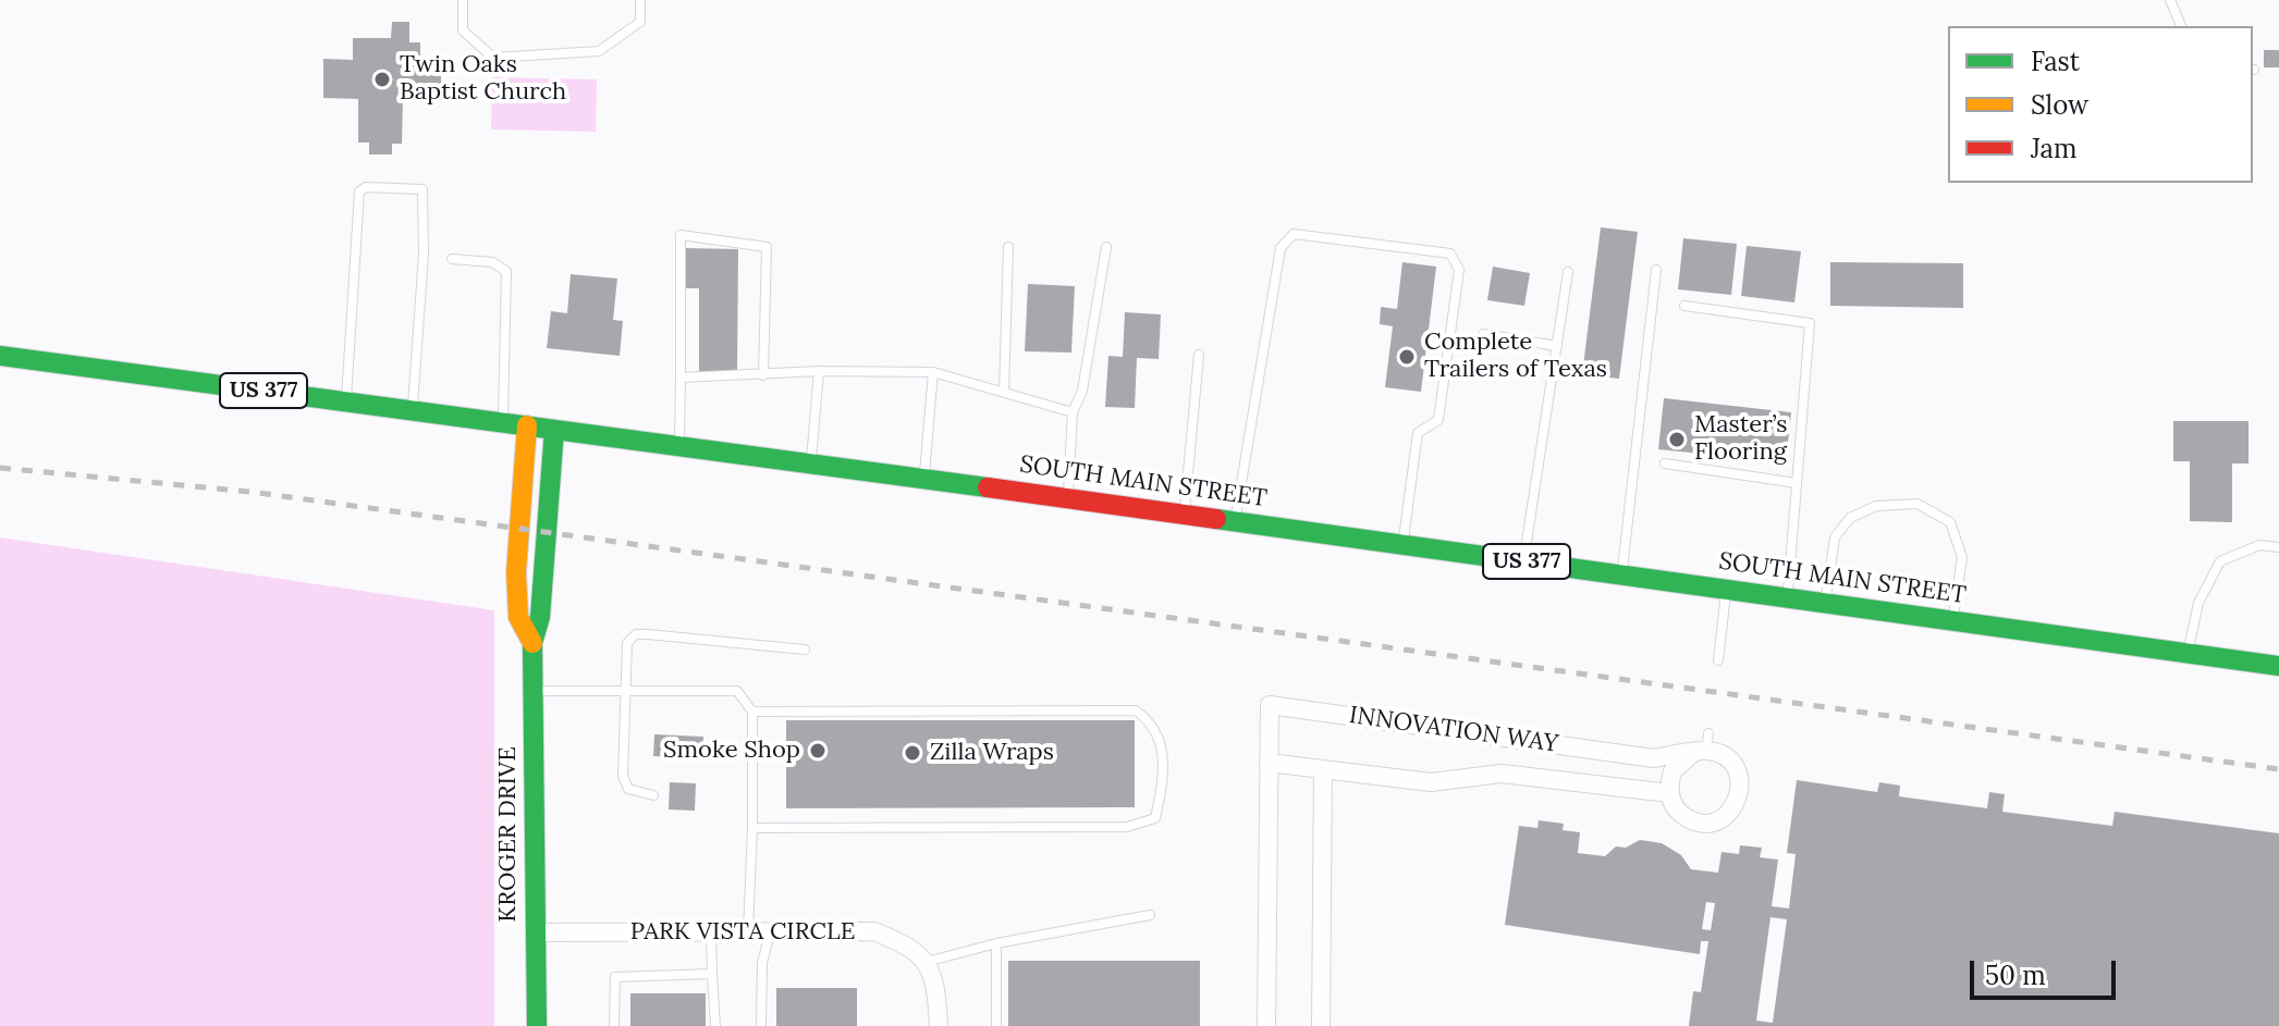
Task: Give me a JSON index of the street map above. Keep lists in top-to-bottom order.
{
  "streets": {
    "main road": ["US 377", "SOUTH MAIN STREET", "KROGER DRIVE"],
    "street": ["INNOVATION WAY", "PARK VISTA CIRCLE"]
  },
  "crossings": [
    ["SOUTH MAIN STREET", "KROGER DRIVE"],
    ["KROGER DRIVE", "PARK VISTA CIRCLE"]
  ],
  "places": [
    "Twin Oaks Baptist Church",
    "Complete Trailers of Texas",
    "Master’s Flooring",
    "Smoke Shop",
    "Zilla Wraps"
  ],
  "legend": ["Fast", "Slow", "Jam"],
  "scale_bar": "50 m"
}
